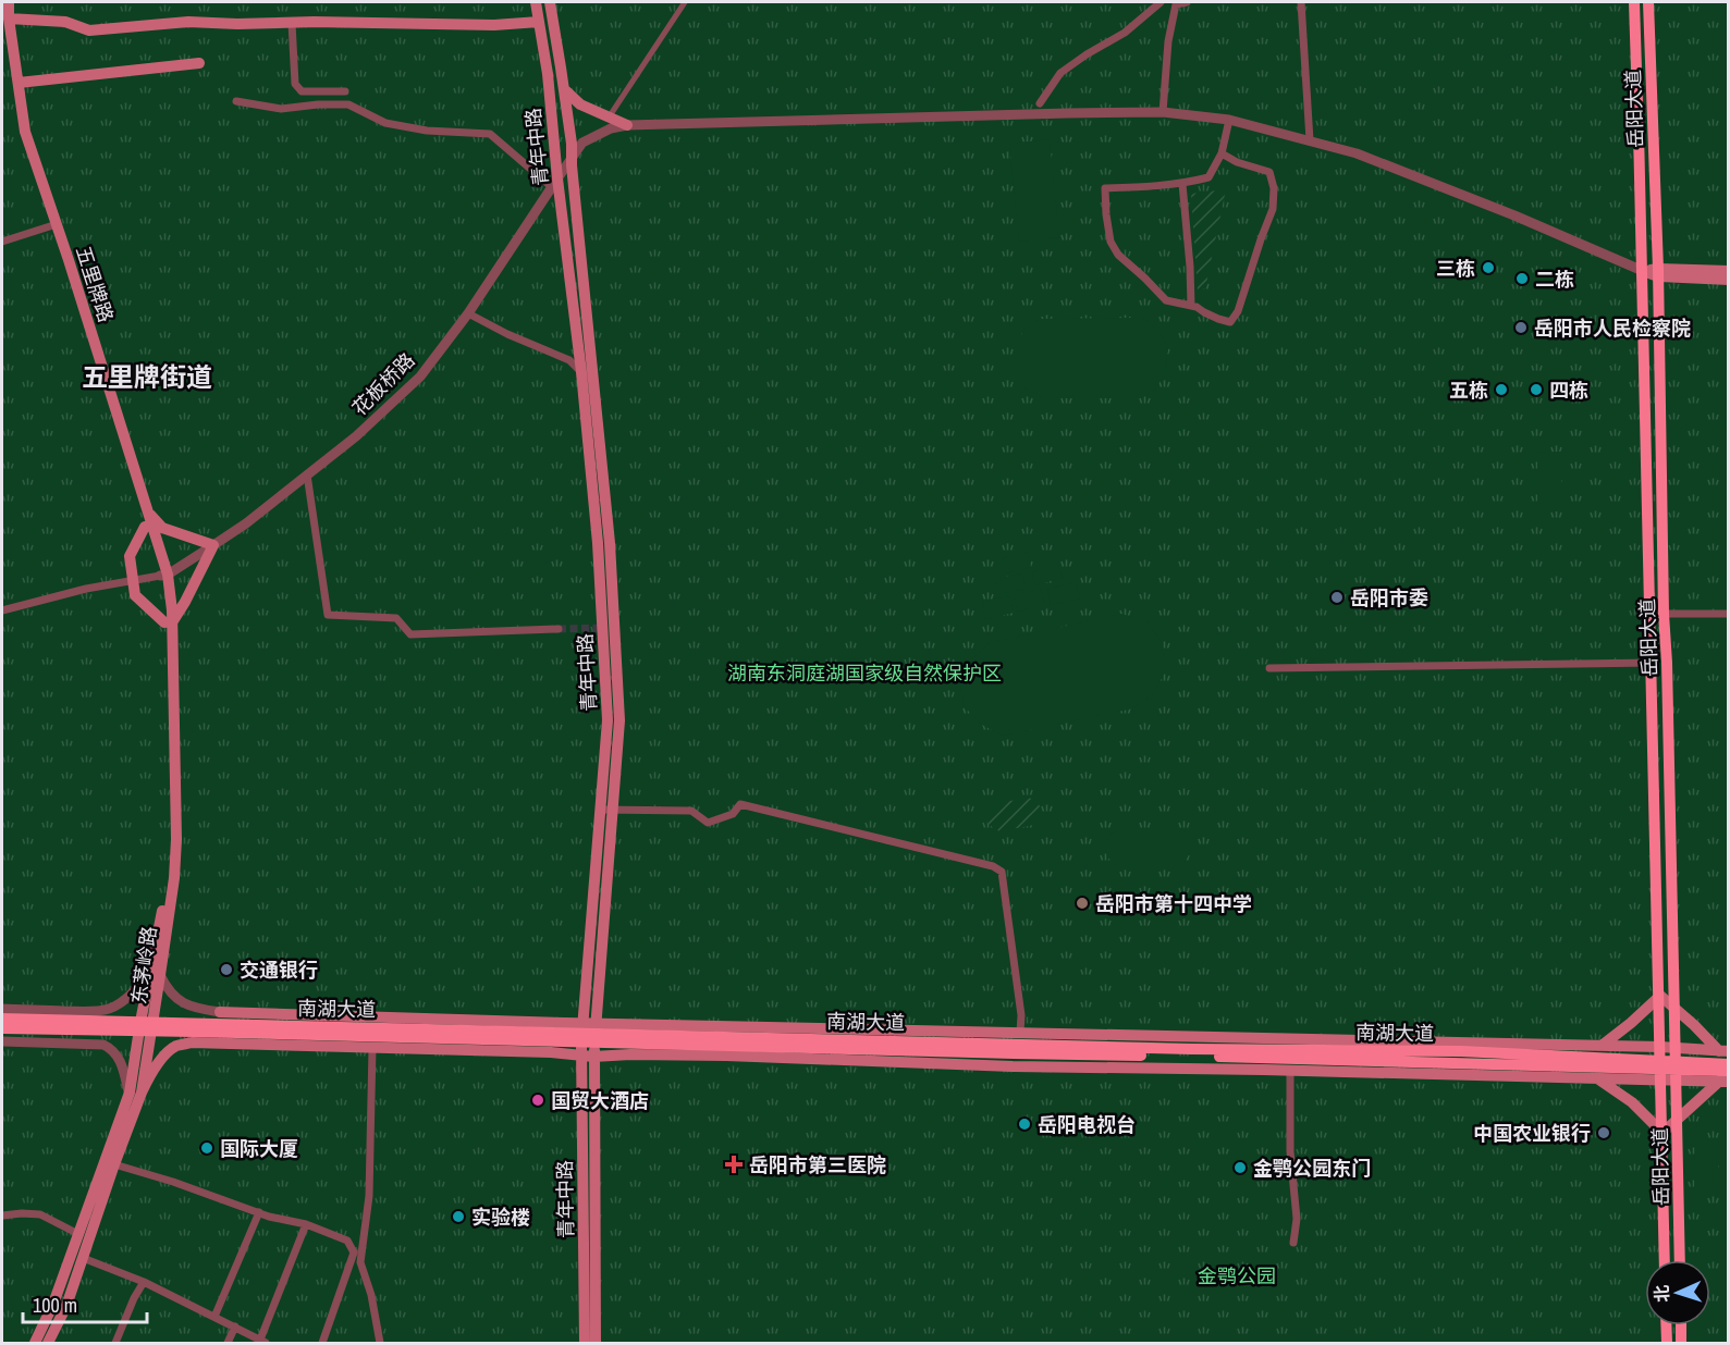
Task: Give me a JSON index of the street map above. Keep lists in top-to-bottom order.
{
  "streets": {
    "main road": [
      "岳阳大道",
      "青年中路",
      "五里牌路",
      "东茅岭路",
      "南湖大道"
    ],
    "street": ["花板桥路"]
  },
  "crossings": [
    ["岳阳大道", "花板桥路"],
    ["岳阳大道", "南湖大道"],
    ["青年中路", "花板桥路"],
    ["青年中路", "南湖大道"],
    ["五里牌路", "花板桥路"],
    ["五里牌路", "东茅岭路"],
    ["花板桥路", "东茅岭路"],
    ["东茅岭路", "南湖大道"]
  ],
  "districts": ["五里牌街道"],
  "parks": ["湖南东洞庭湖国家级自然保护区", "金鹗公园"],
  "places": {
    "other": [
      "三栋",
      "二栋",
      "岳阳市人民检察院",
      "五栋",
      "四栋",
      "岳阳市委",
      "岳阳市第十四中学",
      "交通银行",
      "国贸大酒店",
      "岳阳电视台",
      "中国农业银行",
      "国际大厦",
      "金鹗公园东门",
      "实验楼"
    ],
    "health": ["岳阳市第三医院"]
  },
  "scale_bar": "100 m",
  "north": "left"
}
